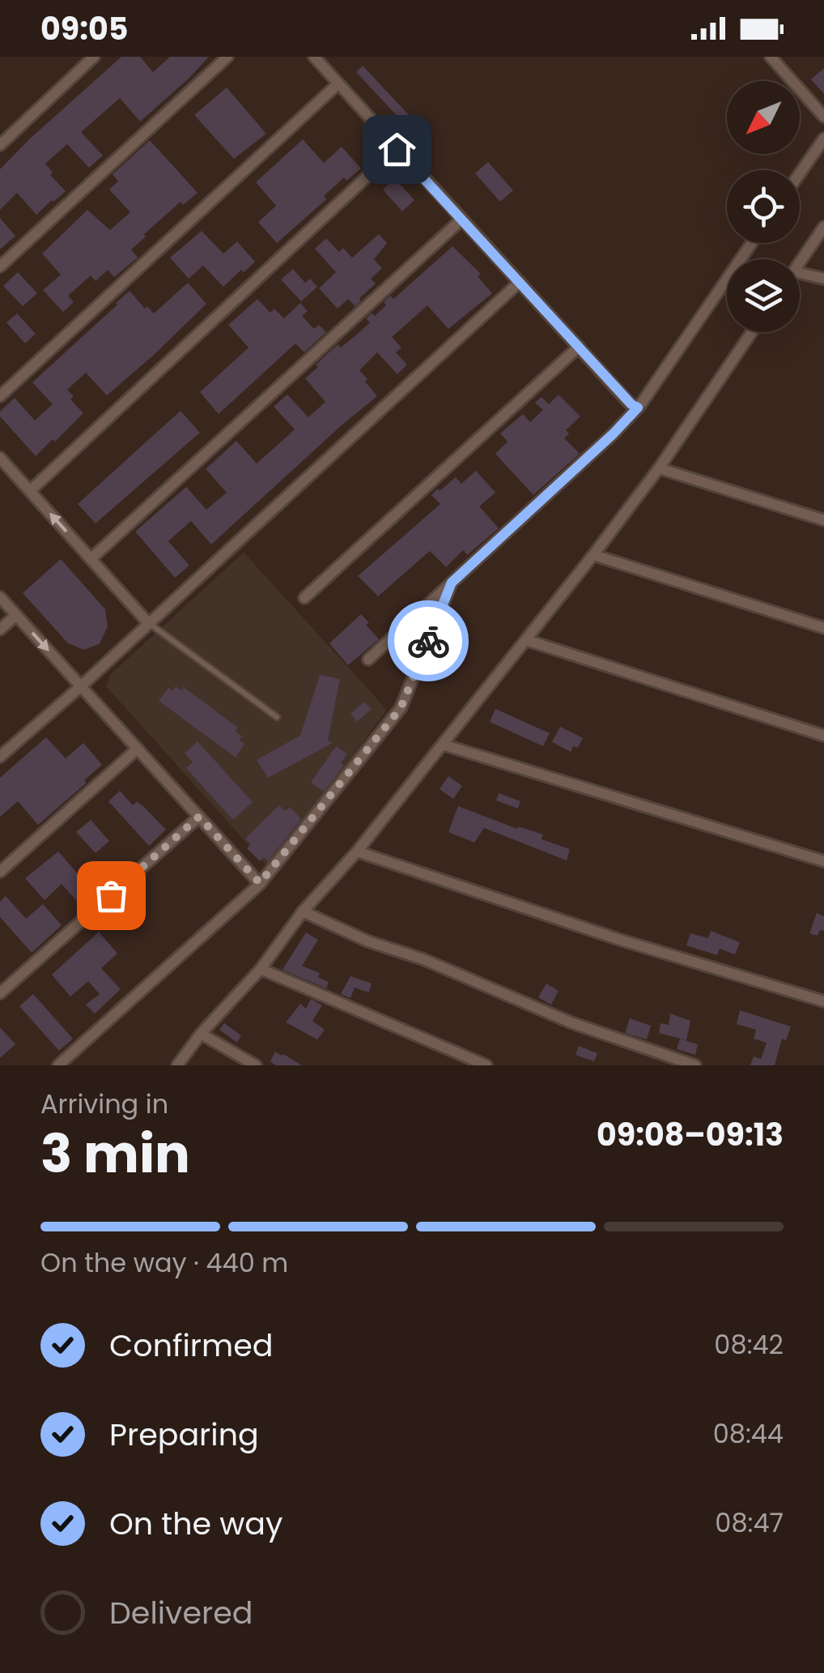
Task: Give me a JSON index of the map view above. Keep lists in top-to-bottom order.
{
  "north": "bottom left",
  "page": {
    "status": "09:05",
    "heading": ["3 min", "Arriving in", "09:08–09:13"],
    "bar": "On the way · 440 m",
    "list": [
      ["Confirmed", "08:42"],
      ["Preparing", "08:44"],
      ["On the way", "08:47"],
      "Delivered"
    ]
  }
}
